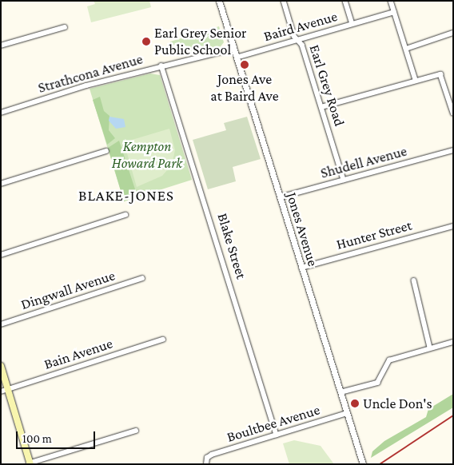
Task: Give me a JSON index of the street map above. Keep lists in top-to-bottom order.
{
  "streets": {
    "street": [
      "Baird Avenue",
      "Strathcona Avenue",
      "Earl Grey Road",
      "Shudell Avenue",
      "Jones Avenue",
      "Hunter Street",
      "Blake Street",
      "Dingwall Avenue",
      "Bain Avenue",
      "Boultbee Avenue"
    ]
  },
  "crossings": [
    ["Baird Avenue", "Earl Grey Road"],
    ["Baird Avenue", "Jones Avenue"],
    ["Strathcona Avenue", "Jones Avenue"],
    ["Strathcona Avenue", "Blake Street"],
    ["Earl Grey Road", "Shudell Avenue"],
    ["Shudell Avenue", "Jones Avenue"],
    ["Jones Avenue", "Hunter Street"],
    ["Jones Avenue", "Boultbee Avenue"],
    ["Blake Street", "Boultbee Avenue"]
  ],
  "districts": ["BLAKE-JONES"],
  "parks": ["Kempton Howard Park"],
  "places": ["Earl Grey Senior Public School", "Jones Ave at Baird Ave", "Uncle Don's"],
  "scale_bar": "100 m"
}
